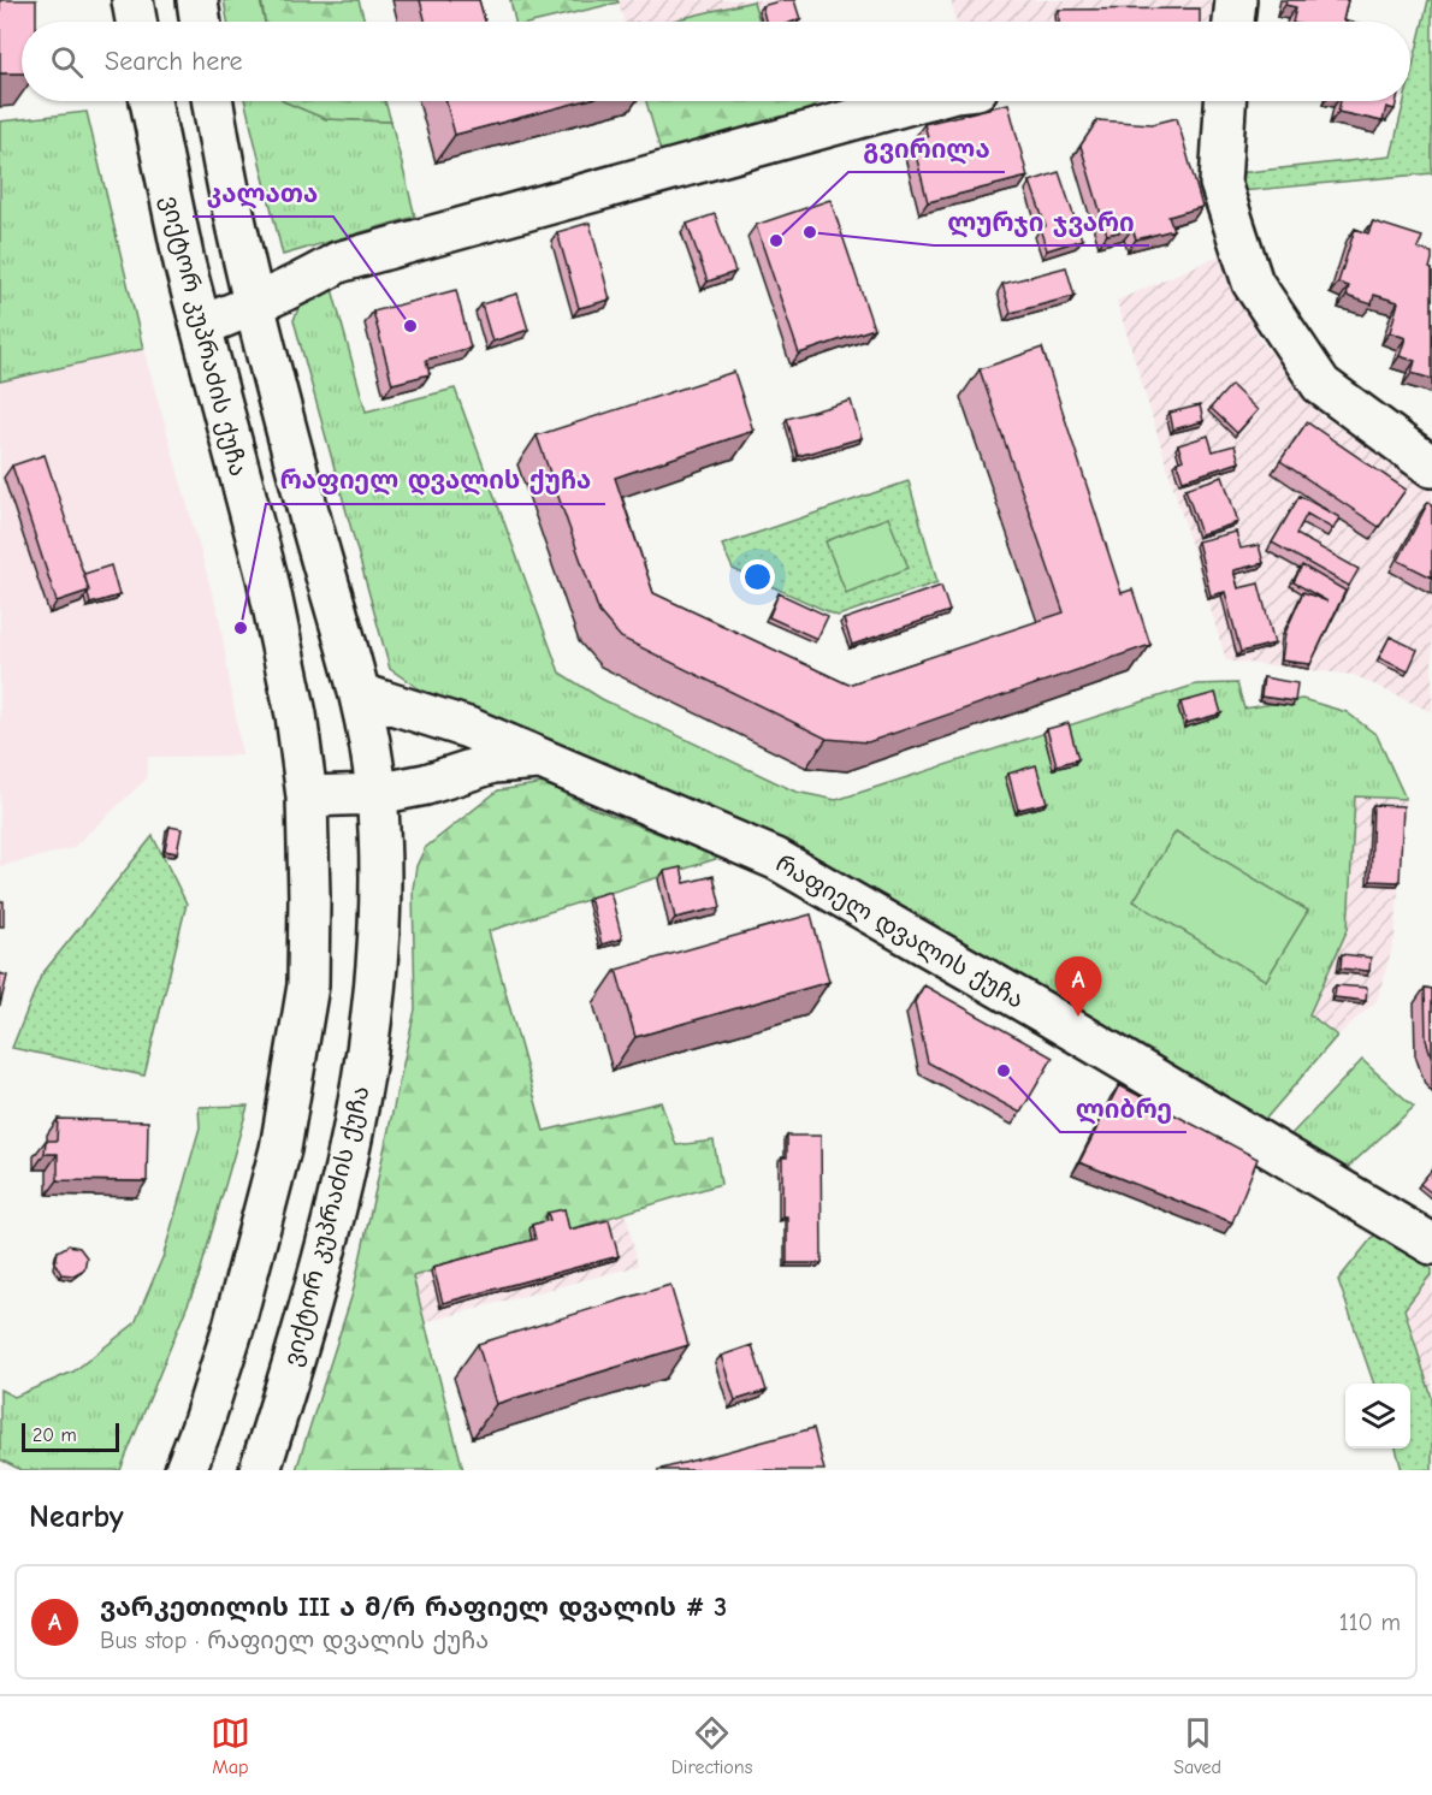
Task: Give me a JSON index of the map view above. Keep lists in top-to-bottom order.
{
  "streets": {
    "main road": ["ვიქტორ კუპრაძის ქუჩა", "რაფიელ დვალის ქუჩა"]
  },
  "crossings": [
    ["ვიქტორ კუპრაძის ქუჩა", "რაფიელ დვალის ქუჩა"]
  ],
  "places": [
    "ლურჯი ჯვარი",
    "გვირილა",
    "კალათა",
    "რაფიელ დვალის ქუჩა",
    "ლიბრე"
  ],
  "scale_bar": "20 m",
  "page": {
    "search": "Search here",
    "pins": "A",
    "scale": "20 m",
    "heading": "Nearby",
    "list": [
      {
        "mark": "A",
        "name": "ვარკეთილის III ა მ/რ რაფიელ დვალის # 3",
        "note": "Bus stop · რაფიელ დვალის ქუჩა",
        "value": "110 m"
      }
    ],
    "nav": ["Map", "Directions", "Saved"]
  }
}
